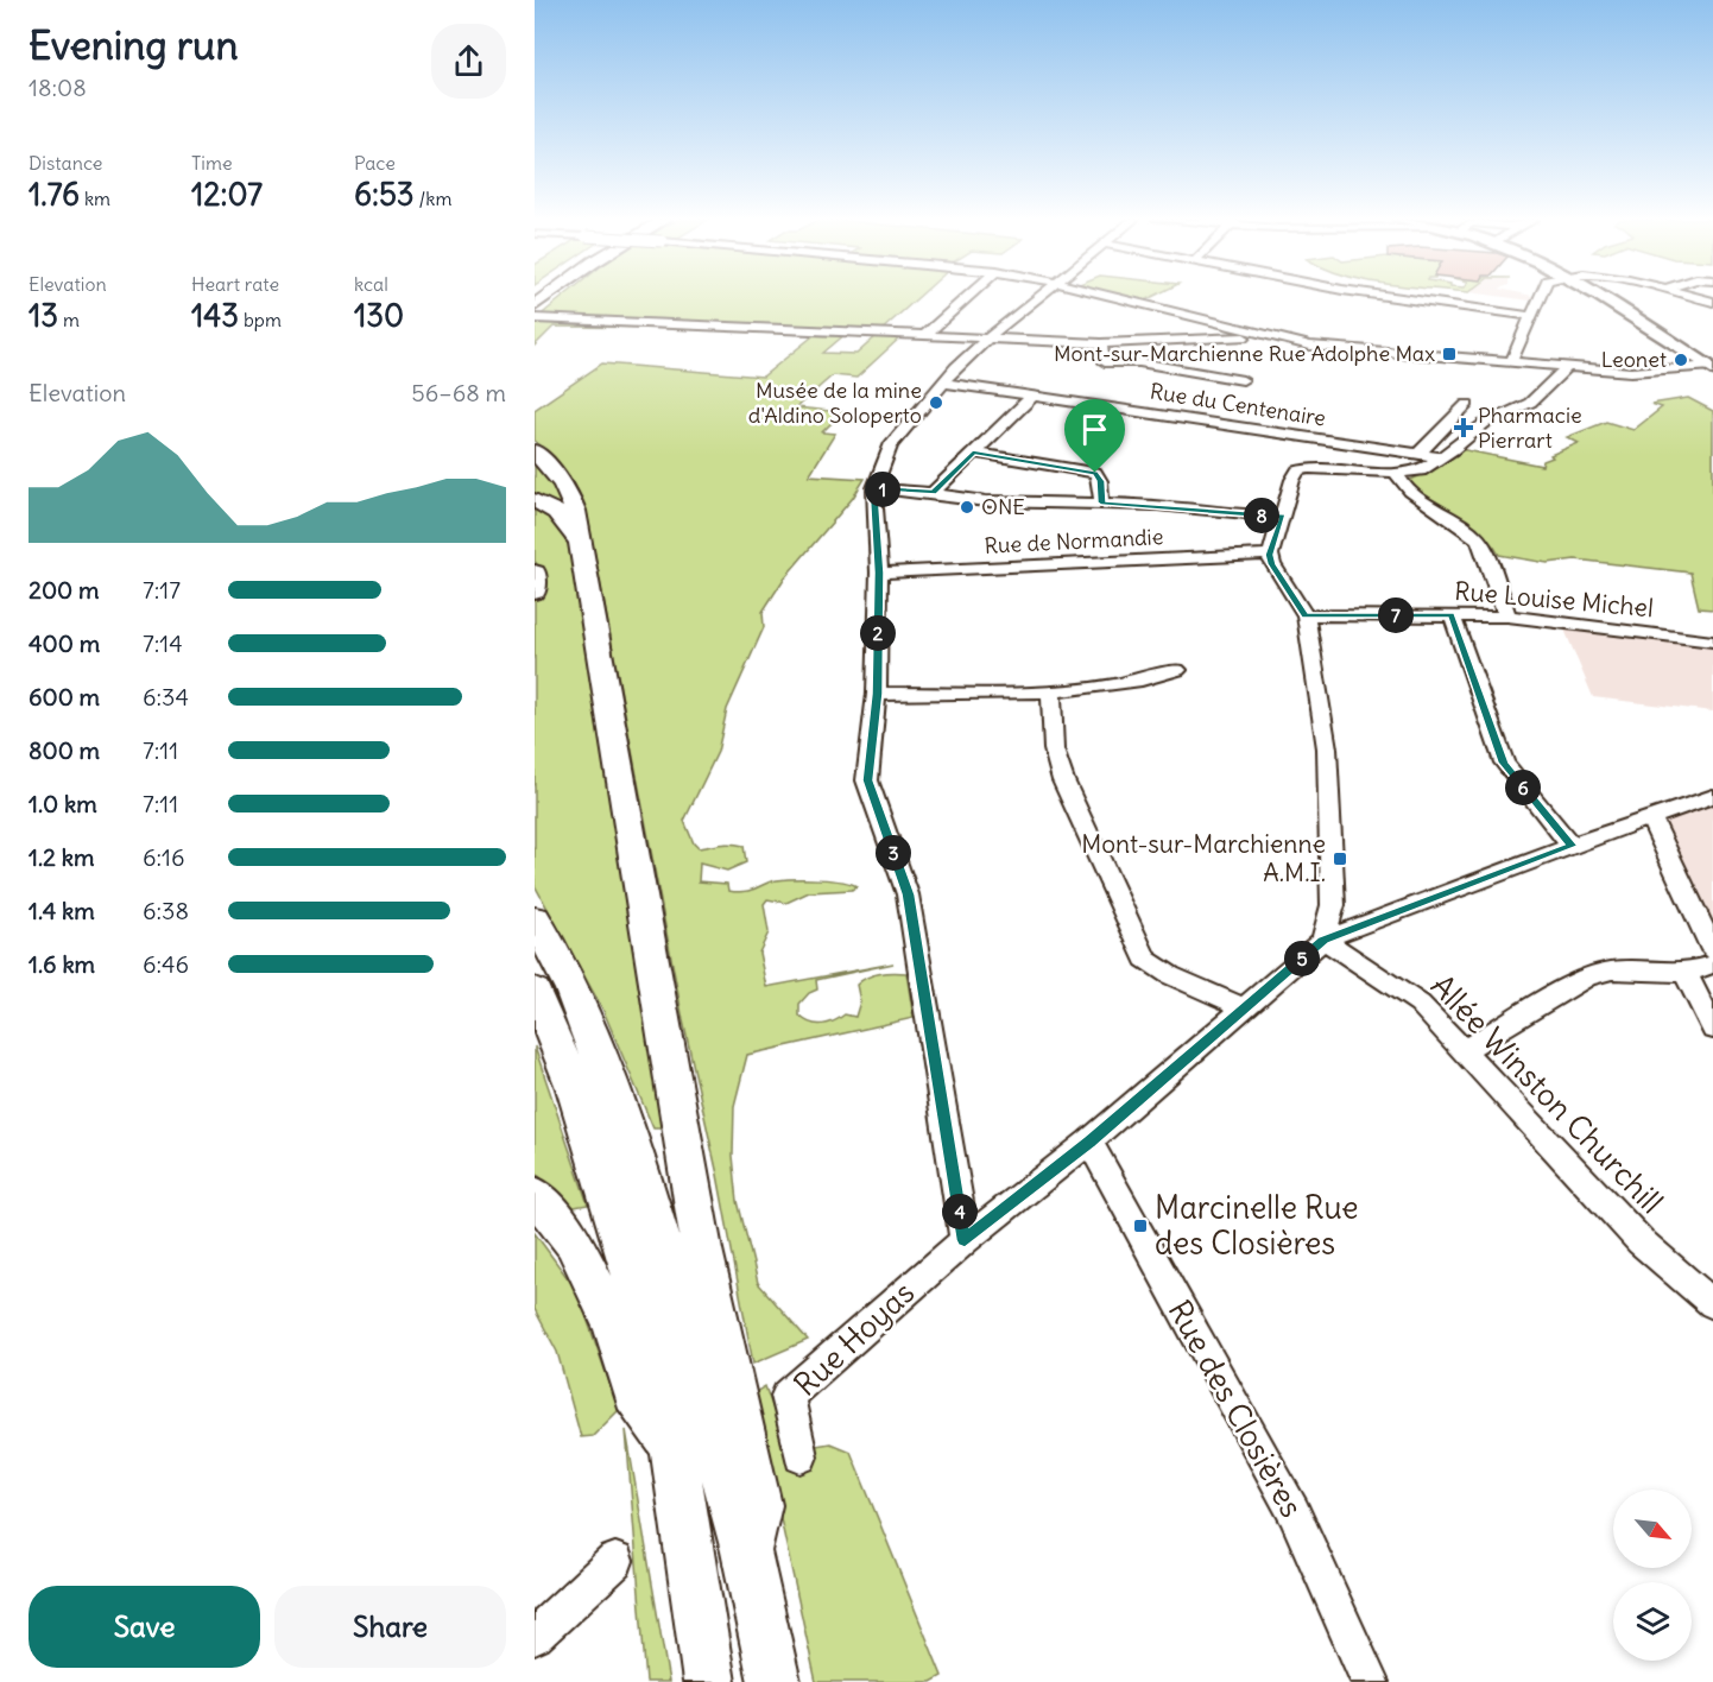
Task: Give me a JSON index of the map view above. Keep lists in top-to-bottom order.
{
  "streets": {
    "street": [
      "Rue du Centenaire",
      "Rue de Normandie",
      "Rue Louise Michel",
      "Allée Winston Churchill",
      "Rue Hoyas",
      "Rue des Closières"
    ]
  },
  "places": {
    "transit": ["Mont-sur-Marchienne Rue Adolphe Max", "Mont-sur-Marchienne A.M.I.", "Marcinelle Rue des Closières"],
    "other": ["Leonet", "Musée de la mine d'Aldino Soloperto", "ONE"],
    "health": ["Pharmacie Pierrart"]
  },
  "north": "bottom right",
  "page": {
    "heading": ["Evening run", "18:08"],
    "stats": [
      ["Distance", "1.76 km"],
      ["Time", "12:07"],
      ["Pace", "6:53 /km"],
      ["Elevation", "13 m"],
      ["Heart rate", "143 bpm"],
      ["kcal", "130"]
    ],
    "chart": ["Elevation", "56–68 m"],
    "pins": [
      "1",
      "8",
      "7",
      "2",
      "6",
      "3",
      "5",
      "4"
    ],
    "list": [
      {
        "name": "200 m",
        "note": "7:17"
      },
      {
        "name": "400 m",
        "note": "7:14"
      },
      {
        "name": "600 m",
        "note": "6:34"
      },
      {
        "name": "800 m",
        "note": "7:11"
      },
      {
        "name": "1.0 km",
        "note": "7:11"
      },
      {
        "name": "1.2 km",
        "note": "6:16"
      },
      {
        "name": "1.4 km",
        "note": "6:38"
      },
      {
        "name": "1.6 km",
        "note": "6:46"
      }
    ],
    "buttons": ["Save", "Share"]
  }
}
